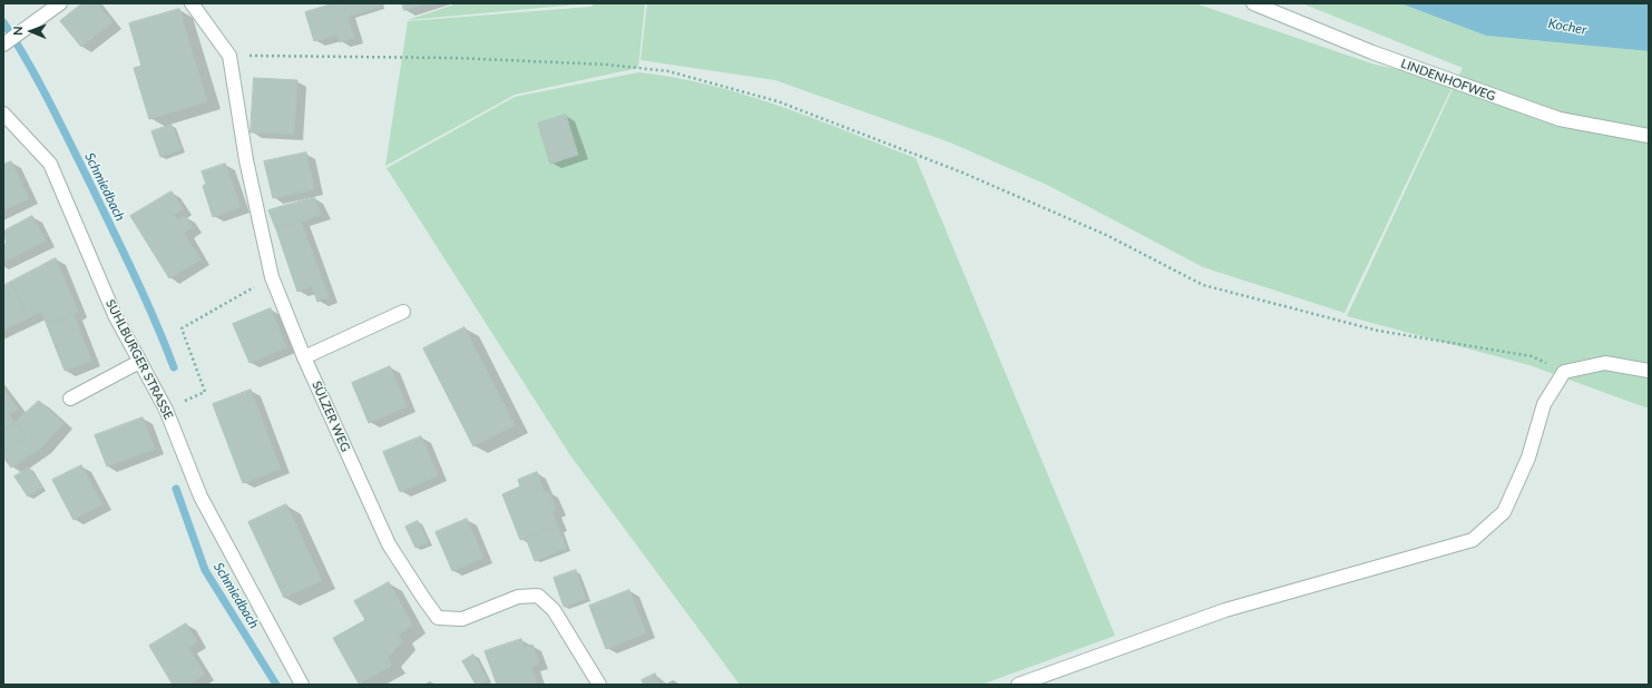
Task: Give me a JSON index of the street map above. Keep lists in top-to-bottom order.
{
  "streets": {
    "street": ["LINDENHOFWEG", "SUHLBURGER STRASSE", "SÜLZER WEG"]
  },
  "water": ["Kocher", "Schmiedbach"],
  "north": "left"
}
